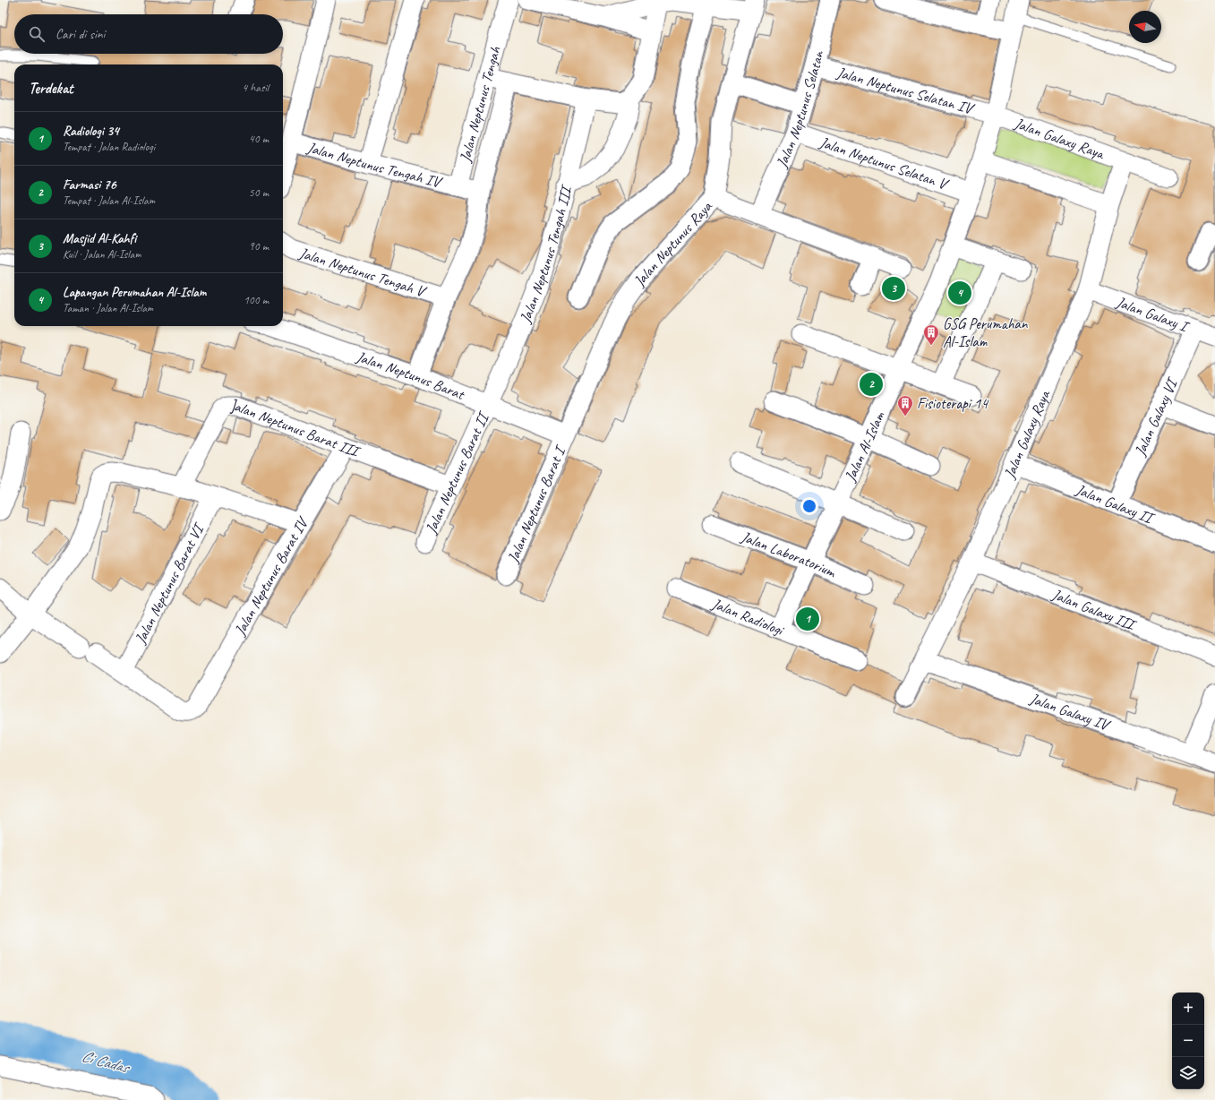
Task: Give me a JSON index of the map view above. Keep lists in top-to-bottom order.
{
  "streets": {
    "street": [
      "Jalan Neptunus Selatan IV",
      "Jalan Neptunus Tengah",
      "Jalan Neptunus Selatan",
      "Jalan Galaxy Raya",
      "Jalan Neptunus Selatan V",
      "Jalan Neptunus Tengah IV",
      "Jalan Neptunus Raya",
      "Jalan Neptunus Tengah III",
      "Jalan Neptunus Tengah V",
      "Jalan Galaxy I",
      "Jalan Neptunus Barat",
      "Jalan Galaxy VI",
      "Jalan Neptunus Barat III",
      "Jalan Al-Islam",
      "Jalan Neptunus Barat II",
      "Jalan Galaxy II",
      "Jalan Neptunus Barat I",
      "Jalan Laboratorium",
      "Jalan Neptunus Barat IV",
      "Jalan Neptunus Barat VI",
      "Jalan Galaxy III",
      "Jalan Radiologi",
      "Jalan Galaxy IV"
    ]
  },
  "crossings": [
    ["Jalan Neptunus Selatan IV", "Jalan Neptunus Selatan"],
    ["Jalan Neptunus Selatan IV", "Jalan Galaxy Raya"],
    ["Jalan Neptunus Selatan IV", "Jalan Al-Islam"],
    ["Jalan Neptunus Tengah", "Jalan Neptunus Tengah IV"],
    ["Jalan Neptunus Tengah", "Jalan Neptunus Tengah V"],
    ["Jalan Neptunus Tengah", "Jalan Neptunus Barat"],
    ["Jalan Neptunus Selatan", "Jalan Neptunus Selatan V"],
    ["Jalan Galaxy Raya", "Jalan Galaxy I"],
    ["Jalan Galaxy Raya", "Jalan Al-Islam"],
    ["Jalan Galaxy Raya", "Jalan Galaxy II"],
    ["Jalan Galaxy Raya", "Jalan Galaxy III"],
    ["Jalan Galaxy Raya", "Jalan Galaxy IV"],
    ["Jalan Neptunus Selatan V", "Jalan Al-Islam"],
    ["Jalan Neptunus Raya", "Jalan Neptunus Barat"],
    ["Jalan Neptunus Raya", "Jalan Neptunus Barat I"],
    ["Jalan Neptunus Tengah III", "Jalan Neptunus Barat"],
    ["Jalan Neptunus Tengah III", "Jalan Neptunus Barat II"],
    ["Jalan Galaxy I", "Jalan Galaxy VI"],
    ["Jalan Neptunus Barat", "Jalan Neptunus Barat II"],
    ["Jalan Neptunus Barat", "Jalan Neptunus Barat I"],
    ["Jalan Galaxy VI", "Jalan Galaxy II"],
    ["Jalan Neptunus Barat III", "Jalan Neptunus Barat II"],
    ["Jalan Neptunus Barat III", "Jalan Neptunus Barat IV"],
    ["Jalan Al-Islam", "Jalan Laboratorium"],
    ["Jalan Al-Islam", "Jalan Radiologi"],
    ["Jalan Neptunus Barat IV", "Jalan Neptunus Barat VI"]
  ],
  "water": ["Ci Cadas"],
  "places": {
    "building": ["GSG Perumahan Al-Islam", "Fisioterapi 14"]
  },
  "north": "left",
  "page": {
    "search": "Cari di sini",
    "heading": ["Terdekat", "4 hasil"],
    "list": [
      {
        "mark": "1",
        "name": "Radiologi 34",
        "note": "Tempat · Jalan Radiologi",
        "value": "40 m"
      },
      {
        "mark": "2",
        "name": "Farmasi 76",
        "note": "Tempat · Jalan Al-Islam",
        "value": "50 m"
      },
      {
        "mark": "3",
        "name": "Masjid Al-Kahfi",
        "note": "Kuil · Jalan Al-Islam",
        "value": "90 m"
      },
      {
        "mark": "4",
        "name": "Lapangan Perumahan Al-Islam",
        "note": "Taman · Jalan Al-Islam",
        "value": "100 m"
      }
    ],
    "pins": [
      "3",
      "4",
      "2",
      "1"
    ],
    "map_buttons": ["+", "−"]
  }
}
